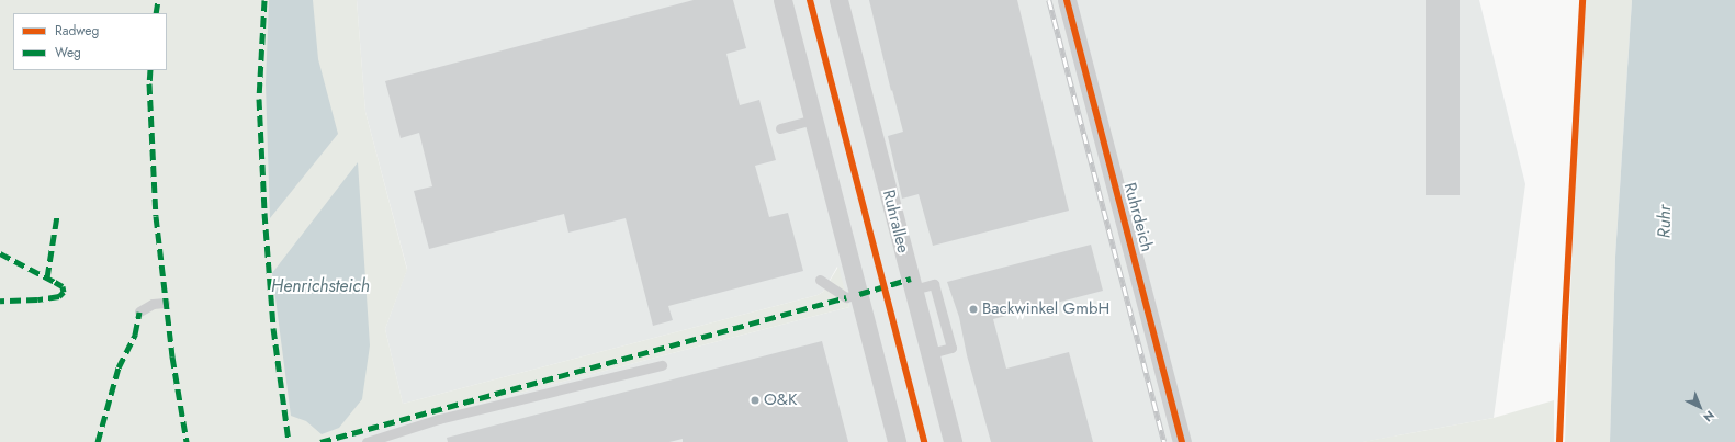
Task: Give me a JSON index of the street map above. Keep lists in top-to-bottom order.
{
  "streets": {
    "street": ["Ruhrdeich", "Ruhrallee"]
  },
  "water": ["Ruhr", "Henrichsteich"],
  "places": ["Backwinkel GmbH", "O&K"],
  "legend": ["Radweg", "Weg"],
  "north": "bottom right"
}
